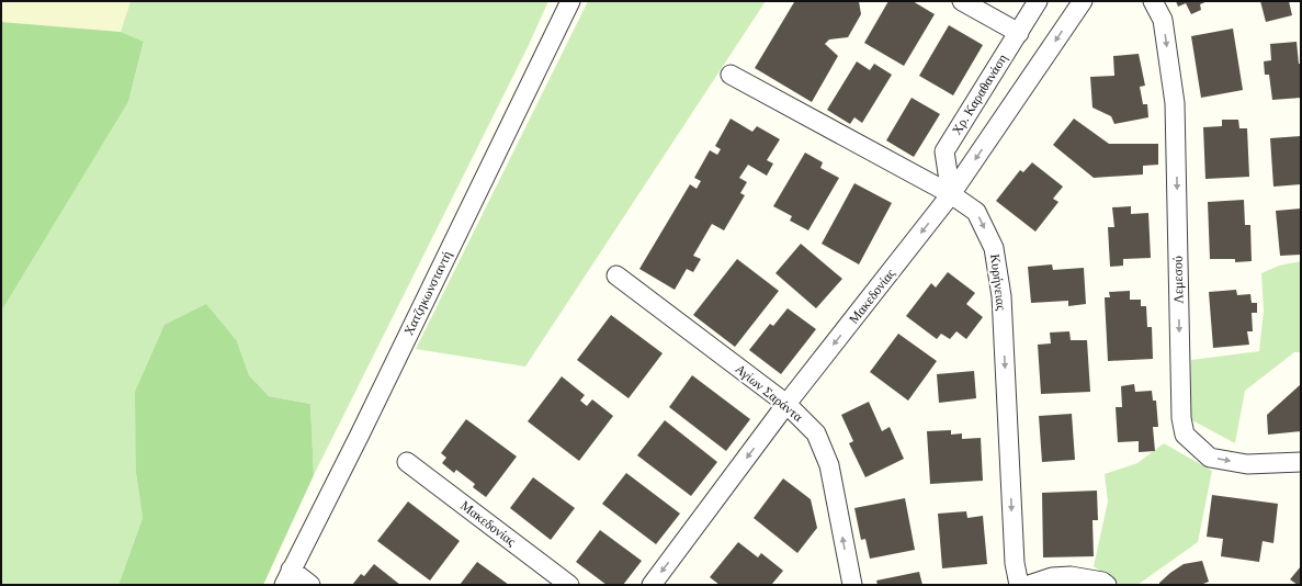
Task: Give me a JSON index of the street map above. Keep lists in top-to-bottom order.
{
  "streets": {
    "street": [
      "Χρ. Καραθανάση",
      "Λεμεσού",
      "Κυρήνειας",
      "Χατζηκωνσταντή",
      "Μακεδονίας",
      "Αγίων Σαράντα"
    ]
  },
  "crossings": [
    ["Χρ. Καραθανάση", "Κυρήνειας"],
    ["Χρ. Καραθανάση", "Μακεδονίας"],
    ["Κυρήνειας", "Μακεδονίας"],
    ["Μακεδονίας", "Αγίων Σαράντα"]
  ],
  "one_way": [
    "Λεμεσού",
    "Κυρήνειας",
    "Μακεδονίας",
    "Αγίων Σαράντα"
  ]
}
